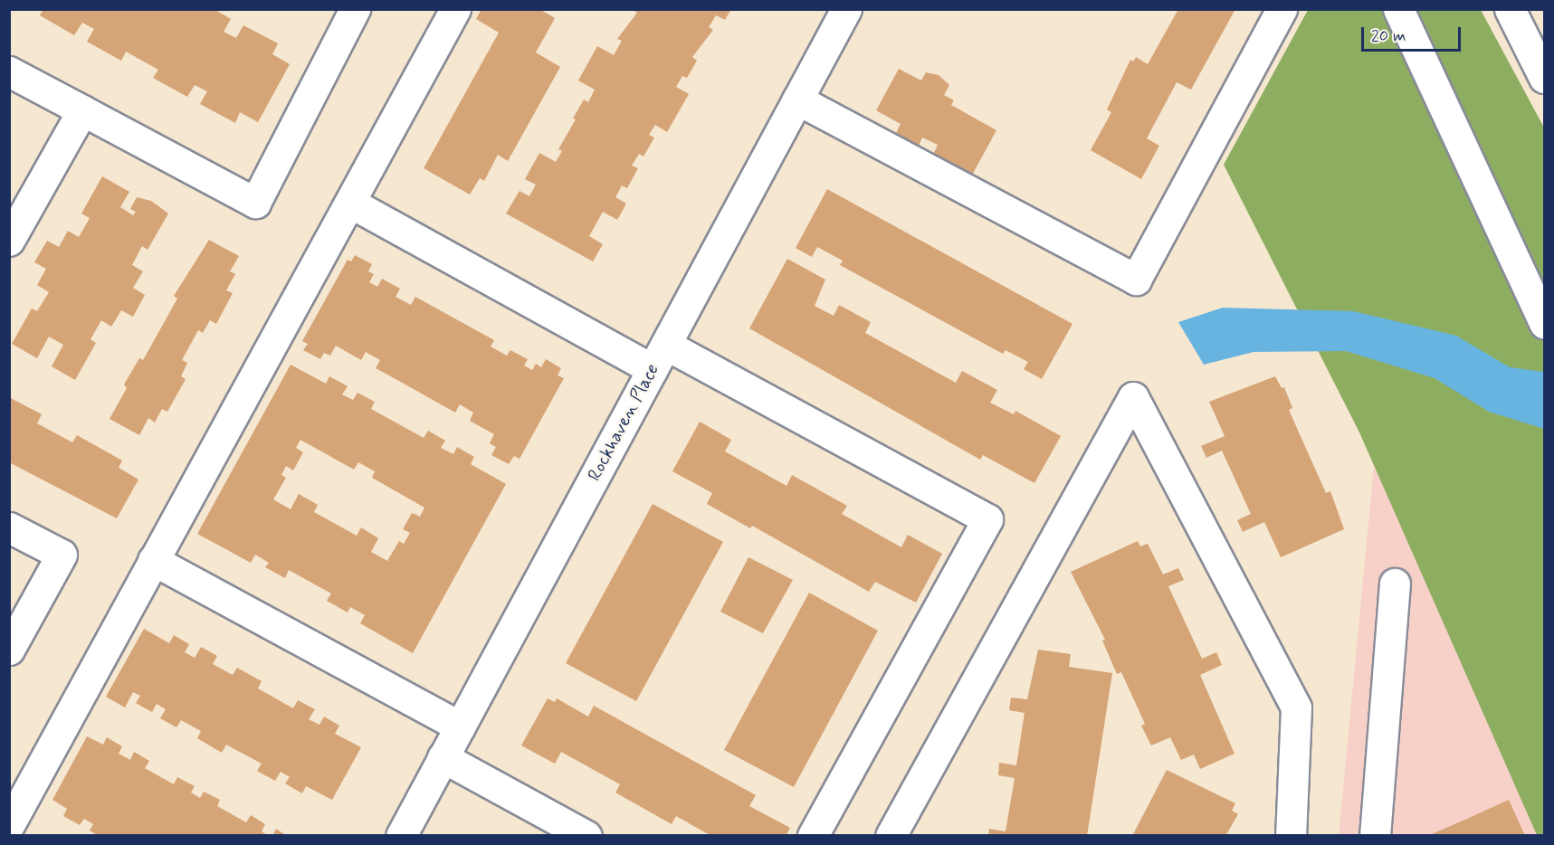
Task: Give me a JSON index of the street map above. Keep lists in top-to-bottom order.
{
  "streets": {
    "main road": ["Rockhaven Place"]
  },
  "scale_bar": "20 m"
}
